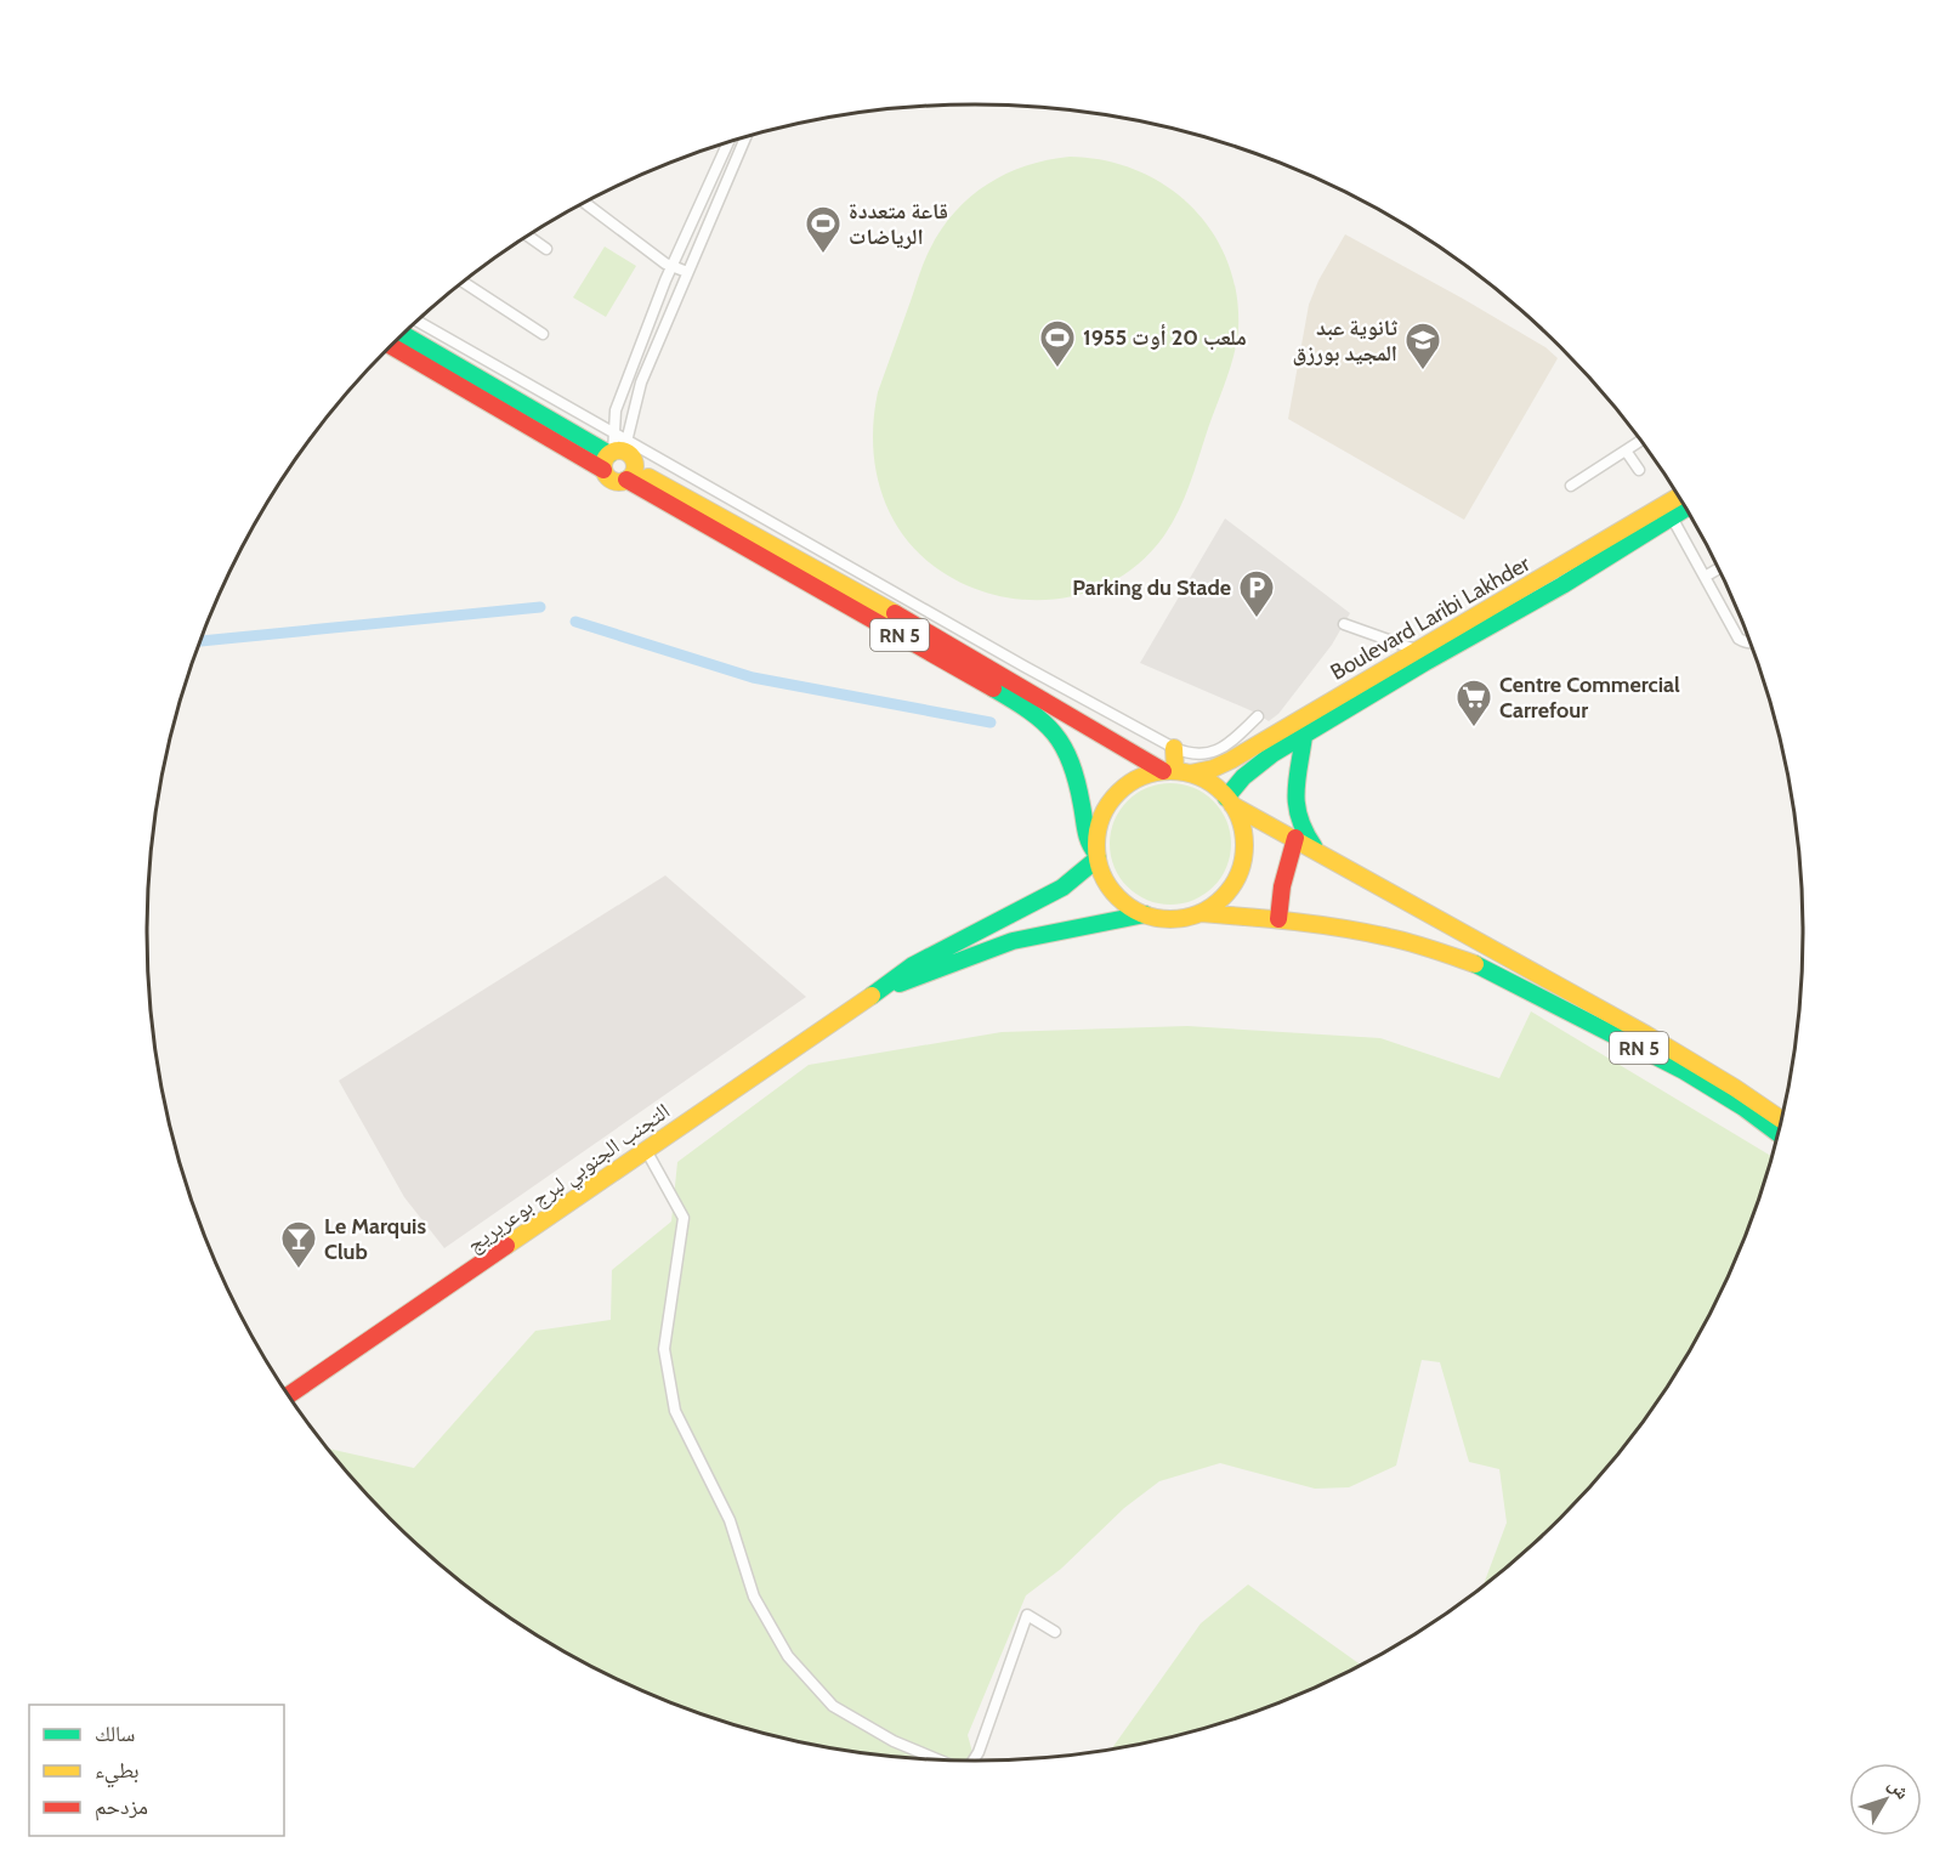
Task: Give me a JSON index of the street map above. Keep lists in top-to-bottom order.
{
  "streets": {
    "main road": ["Boulevard Laribi Lakhder", "RN 5", "التجنب الجنوبي لبرج بوعريريج"]
  },
  "crossings": [
    ["Boulevard Laribi Lakhder", "RN 5"],
    ["Boulevard Laribi Lakhder", "التجنب الجنوبي لبرج بوعريريج"],
    ["RN 5", "التجنب الجنوبي لبرج بوعريريج"]
  ],
  "places": {
    "sports": ["قاعة متعددة الرياضات", "ملعب 20 أوت 1955"],
    "school or university": ["ثانوية عبد المجيد بورزق"],
    "parking": ["Parking du Stade"],
    "supermarket": ["Centre Commercial Carrefour"],
    "bar": ["Le Marquis Club"]
  },
  "legend": ["سالك", "بطيء", "مزدحم"],
  "north": "top right"
}
